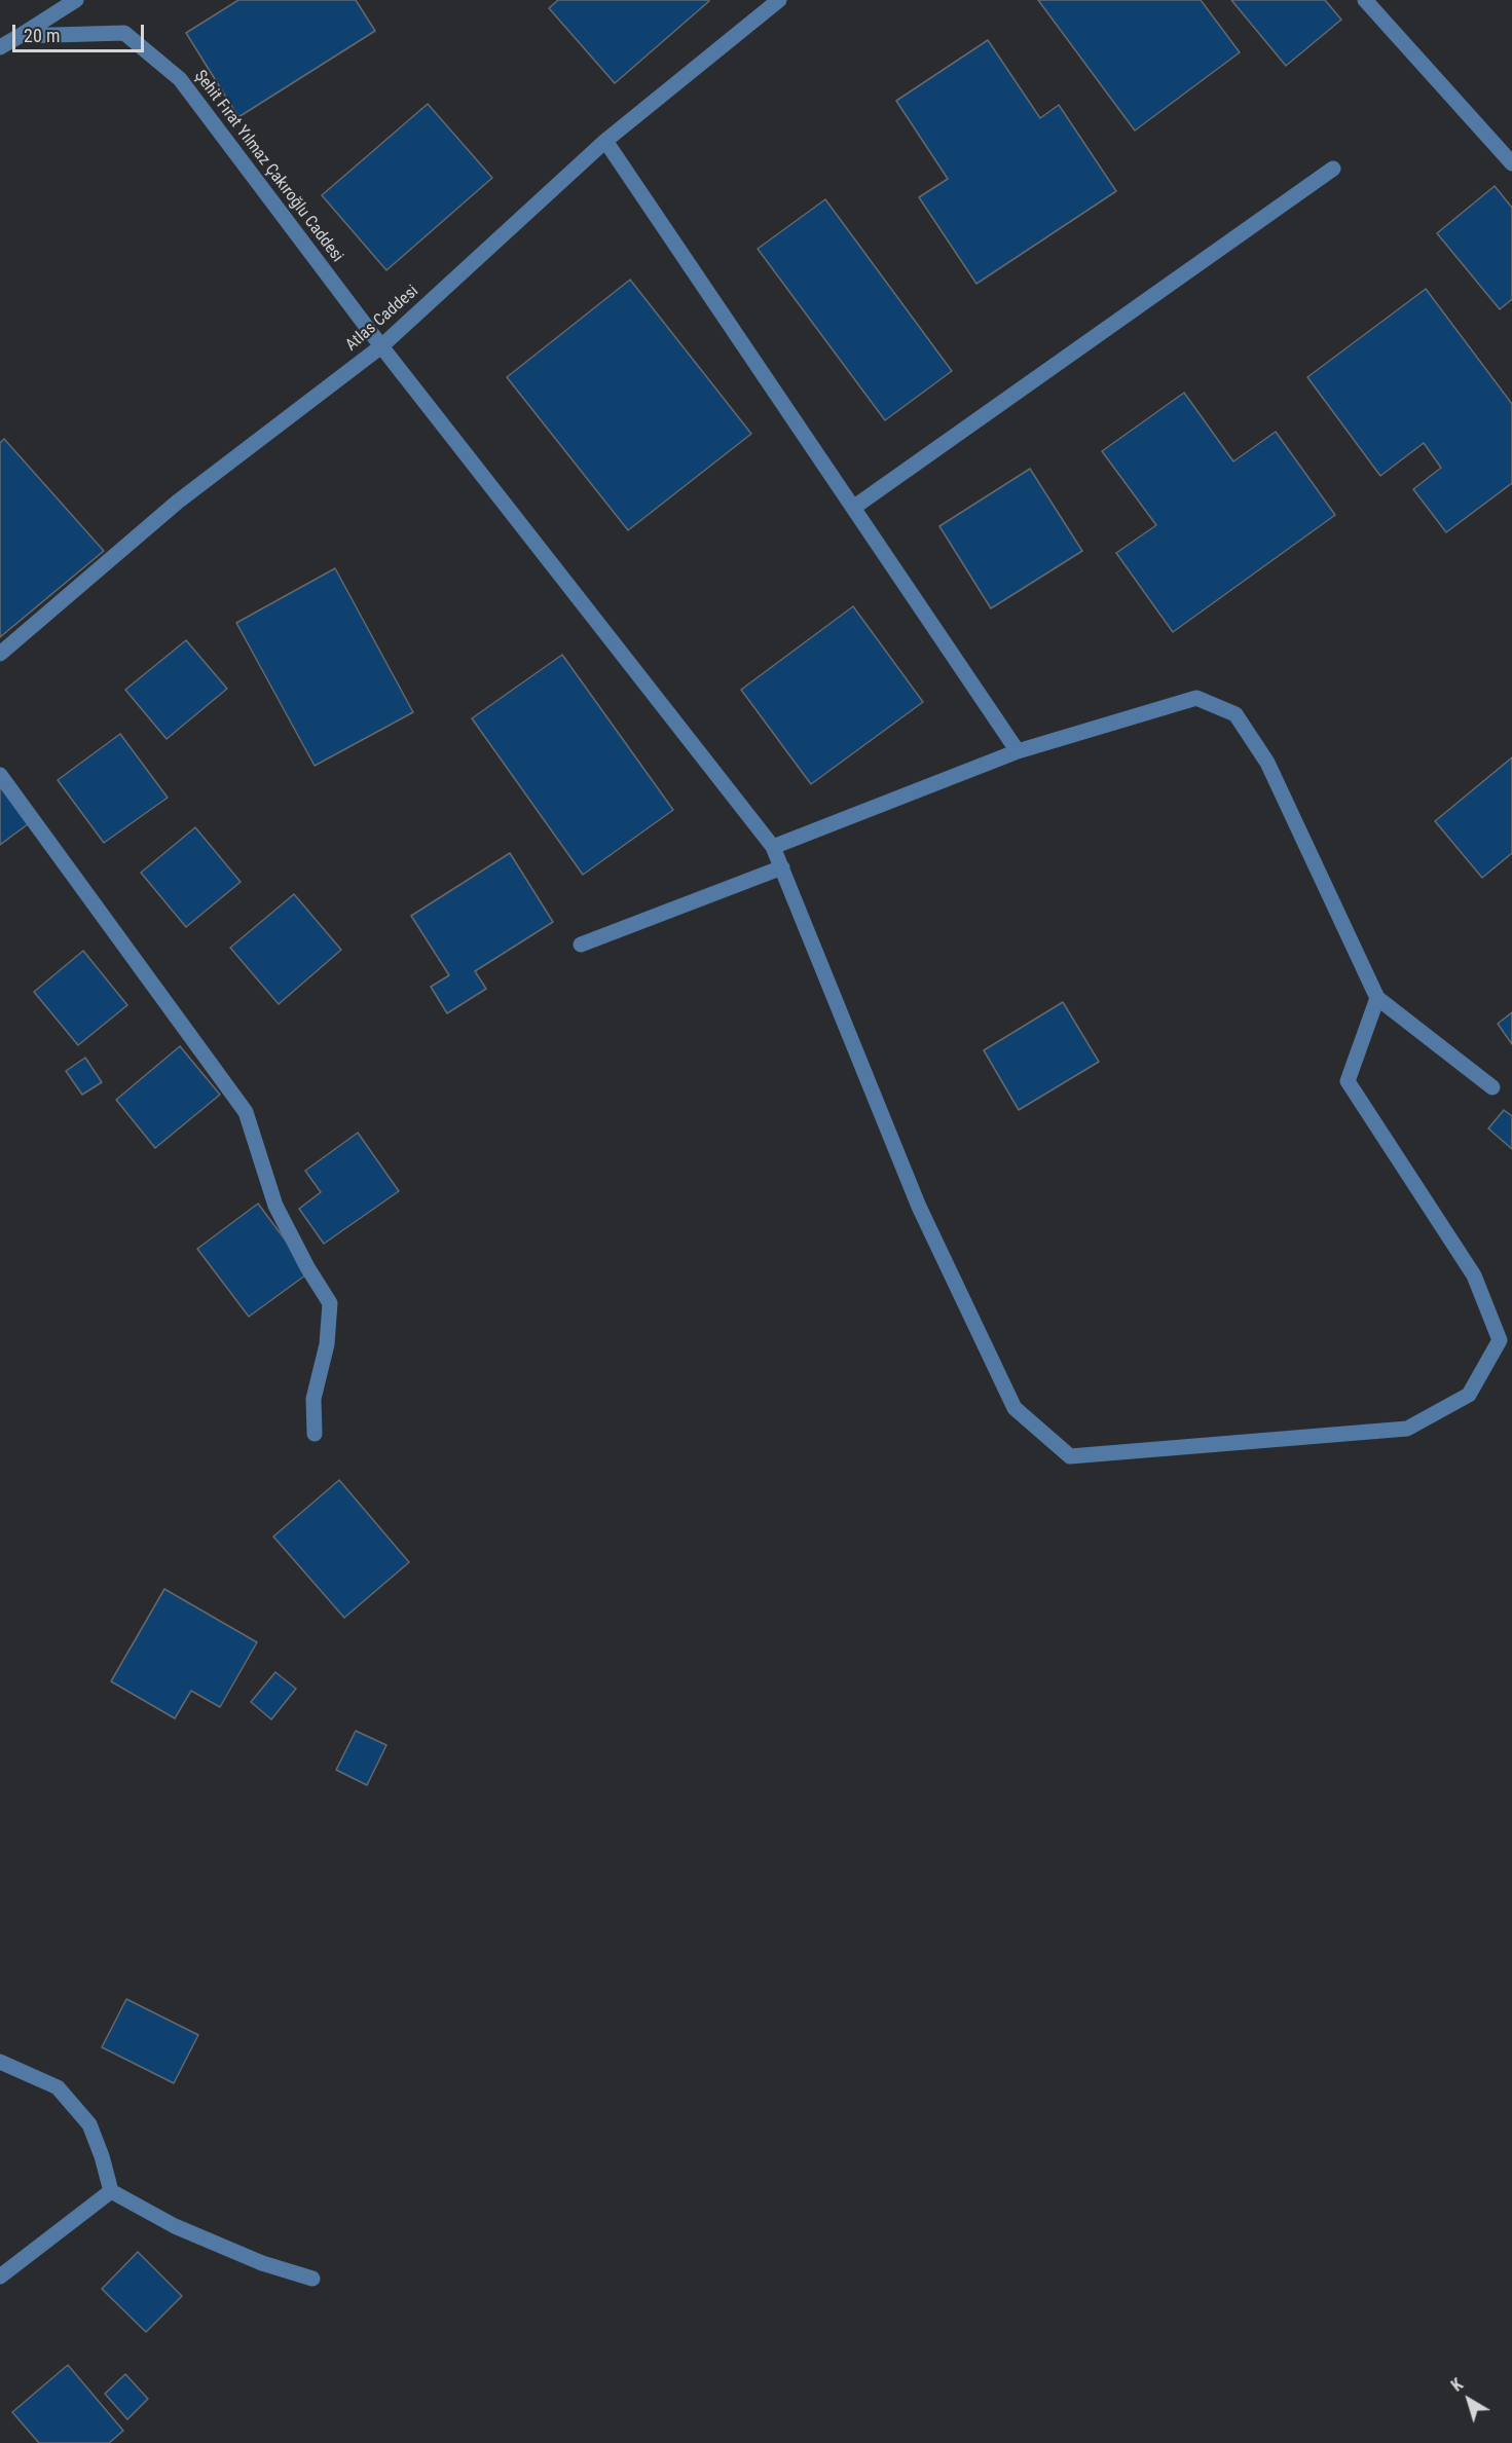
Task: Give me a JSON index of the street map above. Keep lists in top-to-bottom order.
{
  "streets": {
    "street": ["Şehit Fırat Yılmaz Çakıroğlu Caddesi", "Atlas Caddesi"]
  },
  "crossings": [
    ["Şehit Fırat Yılmaz Çakıroğlu Caddesi", "Atlas Caddesi"]
  ],
  "scale_bar": "20 m",
  "north": "top left"
}
